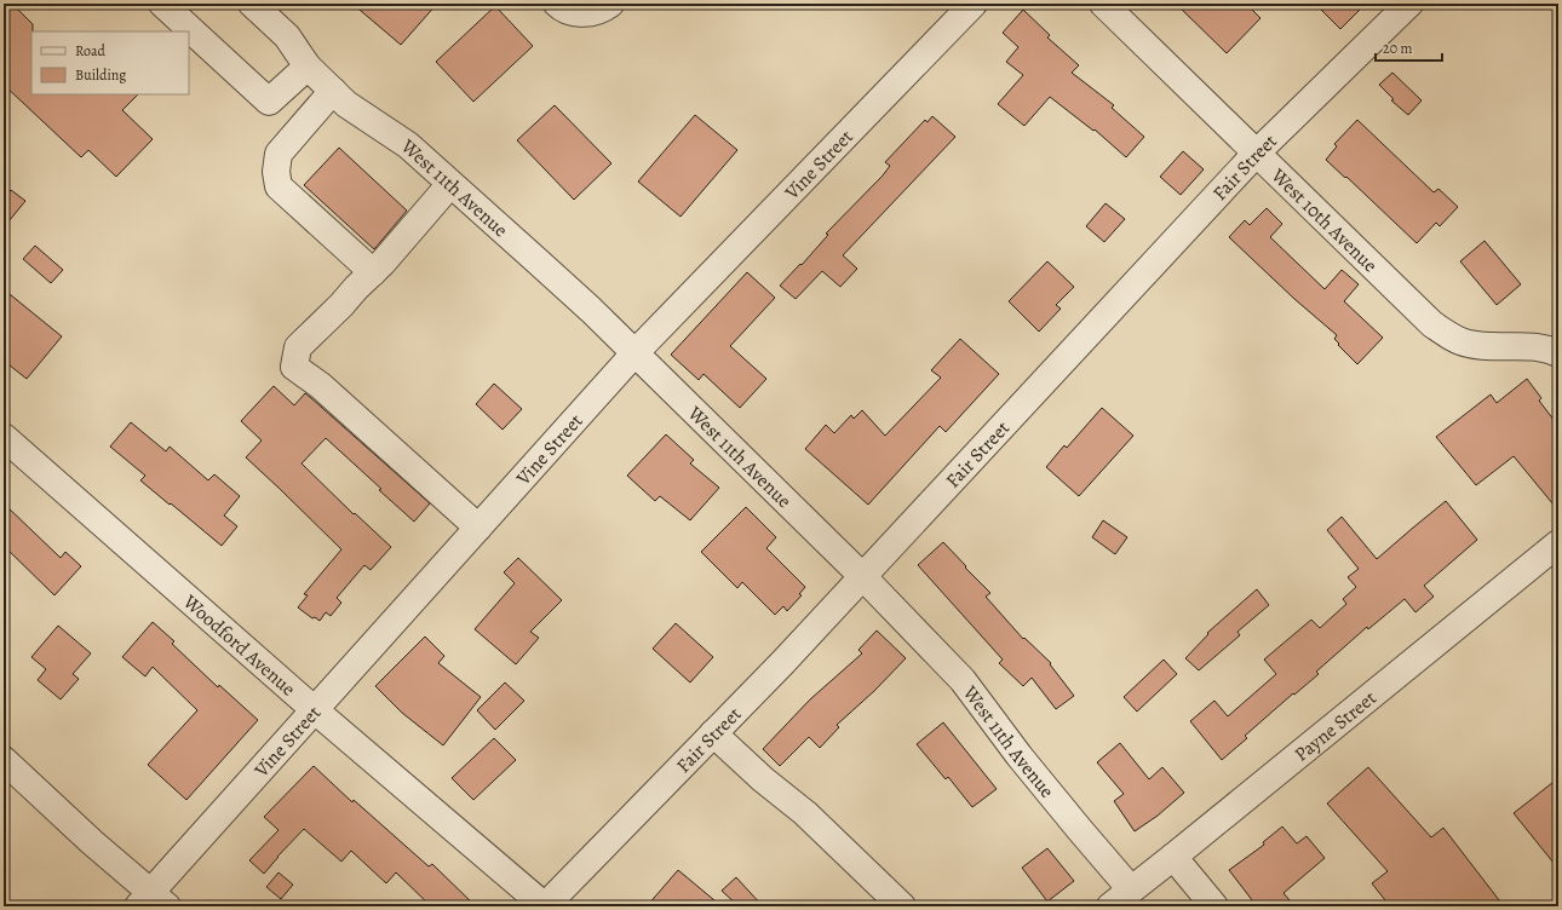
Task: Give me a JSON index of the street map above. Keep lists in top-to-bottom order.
{
  "streets": {
    "street": [
      "Vine Street",
      "Fair Street",
      "West 11th Avenue",
      "West 10th Avenue",
      "Woodford Avenue",
      "Payne Street"
    ]
  },
  "crossings": [
    ["Vine Street", "West 11th Avenue"],
    ["Vine Street", "Woodford Avenue"],
    ["Fair Street", "West 11th Avenue"],
    ["Fair Street", "West 10th Avenue"],
    ["Fair Street", "Woodford Avenue"],
    ["West 11th Avenue", "Payne Street"]
  ],
  "legend": ["Road", "Building"],
  "scale_bar": "20 m"
}
